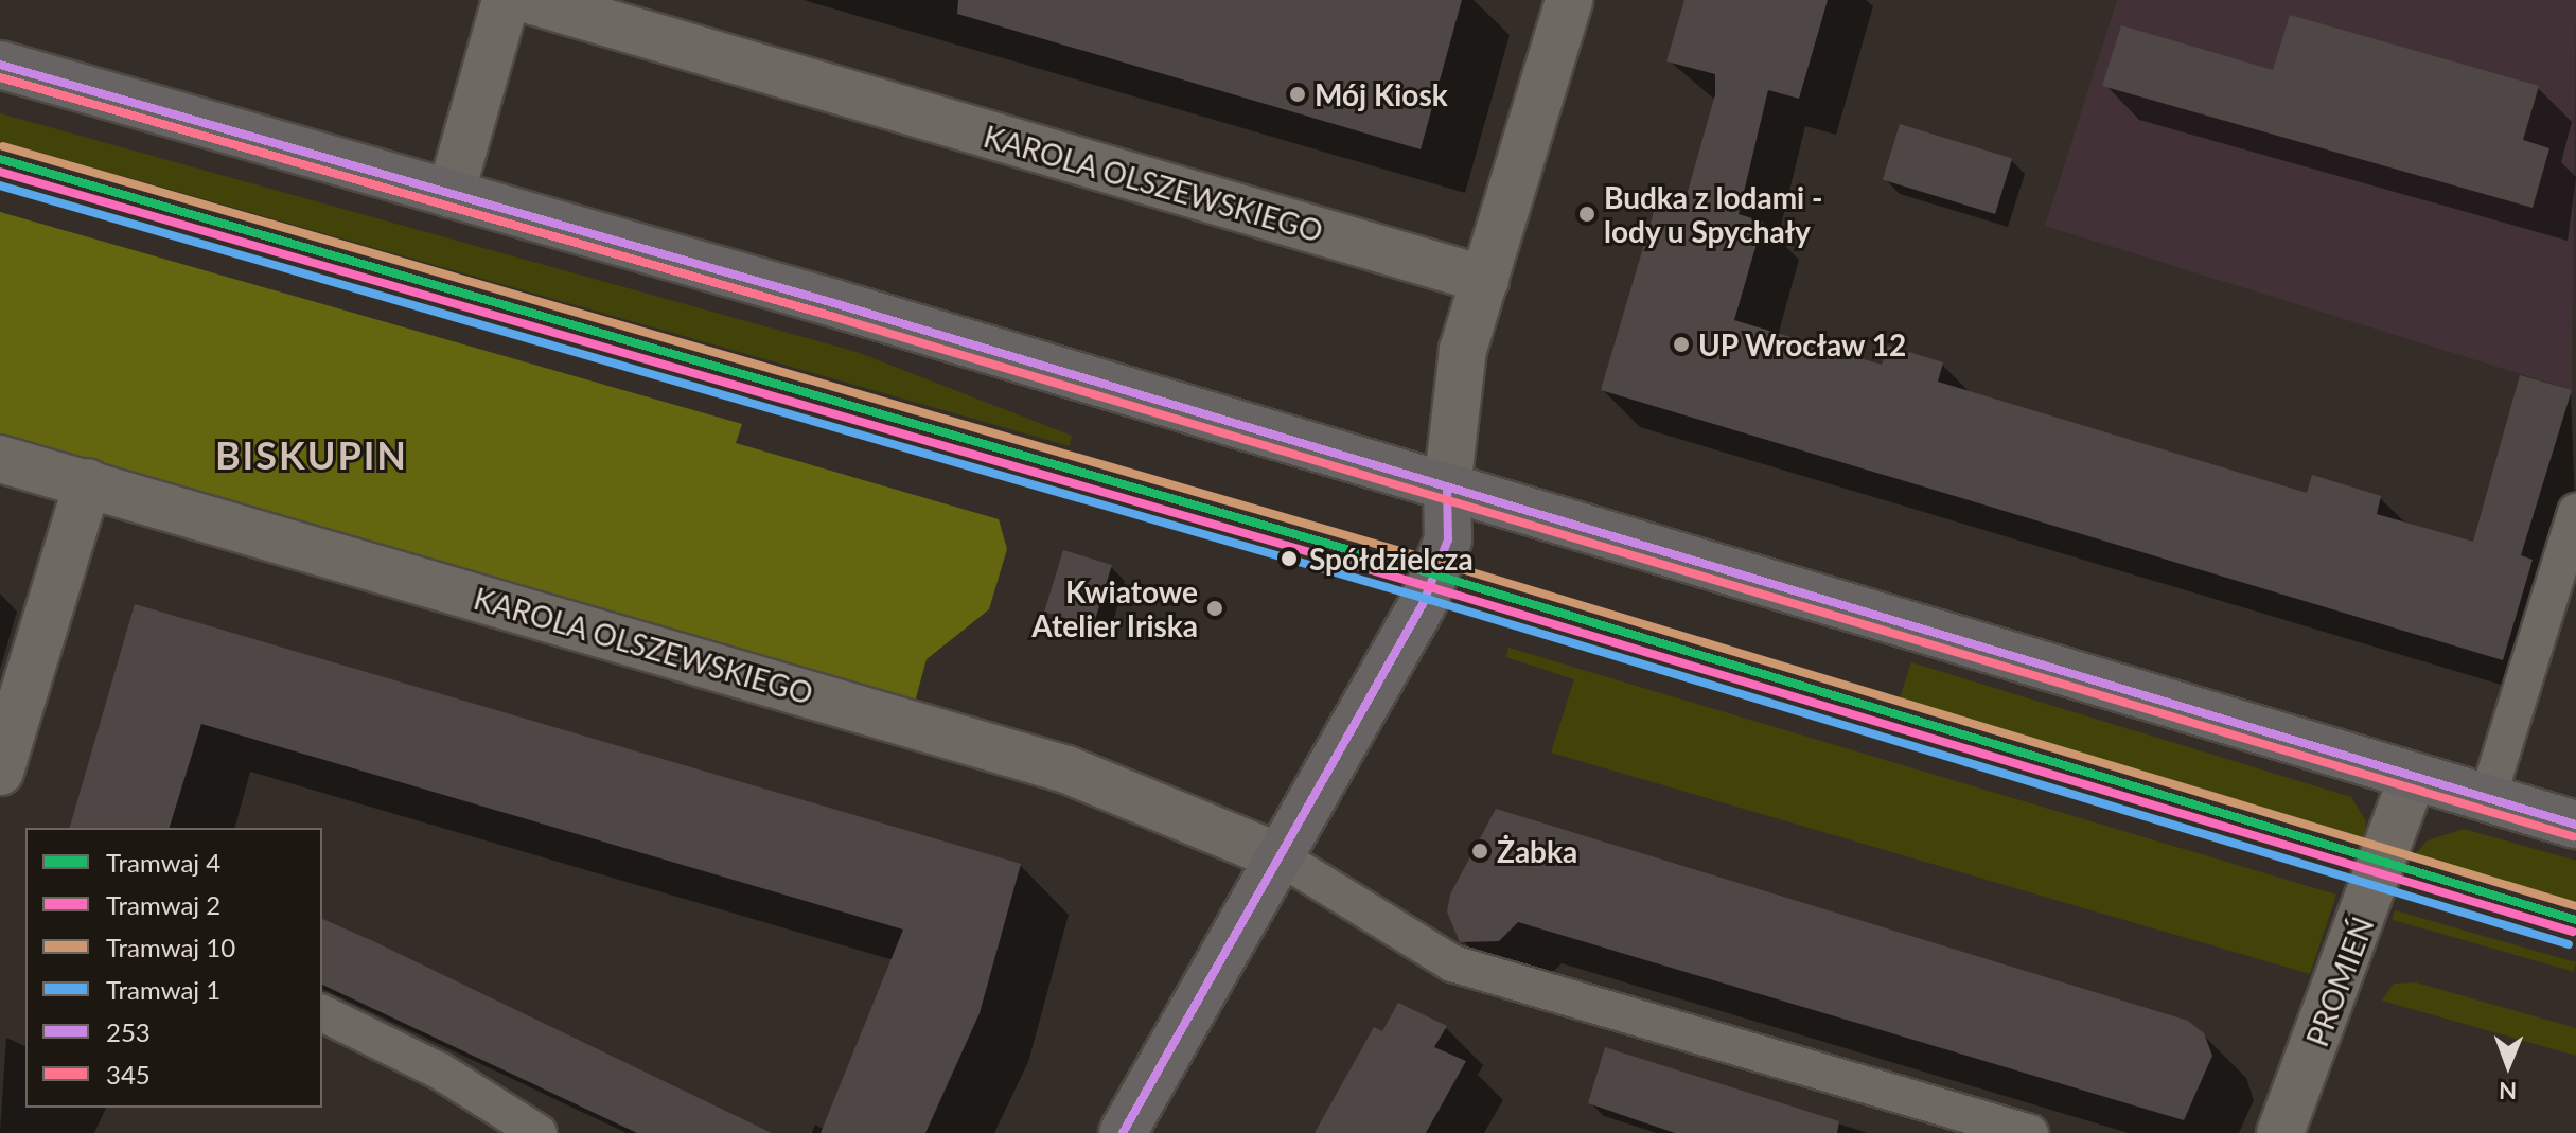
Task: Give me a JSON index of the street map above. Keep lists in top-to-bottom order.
{
  "streets": {
    "street": ["KAROLA OLSZEWSKIEGO", "PROMIEŃ"]
  },
  "districts": ["BISKUPIN"],
  "places": [
    "Mój Kiosk",
    "Budka z lodami - lody u Spychały",
    "UP Wrocław 12",
    "Spółdzielcza",
    "Kwiatowe Atelier Iriska",
    "Żabka"
  ],
  "lines": [
    "transit line 253",
    "transit line 345",
    "tram line 10",
    "tram line 4",
    "tram line 2",
    "tram line 1"
  ],
  "legend": [
    "Tramwaj 4",
    "Tramwaj 2",
    "Tramwaj 10",
    "Tramwaj 1",
    "253",
    "345"
  ],
  "north": "bottom"
}
